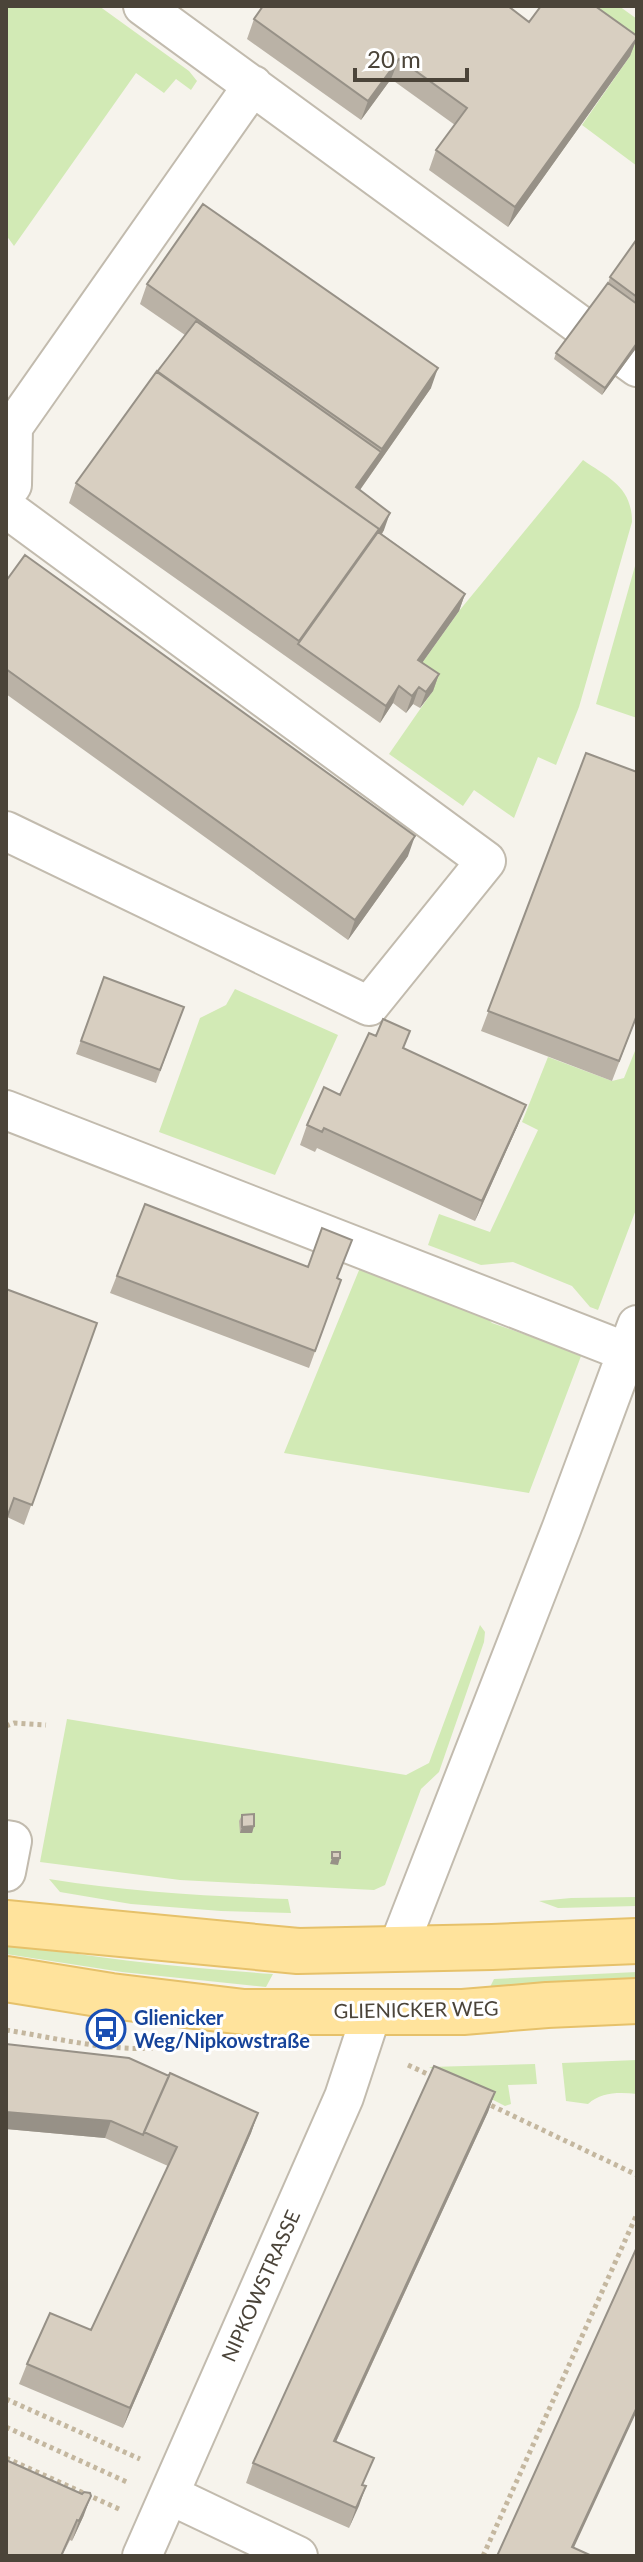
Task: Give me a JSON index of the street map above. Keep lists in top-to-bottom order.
{
  "streets": {
    "main road": ["GLIENICKER WEG"],
    "street": ["NIPKOWSTRASSE"]
  },
  "crossings": [
    ["GLIENICKER WEG", "NIPKOWSTRASSE"]
  ],
  "places": {
    "bus stop": ["Glienicker Weg/Nipkowstraße"]
  },
  "scale_bar": "20 m"
}
